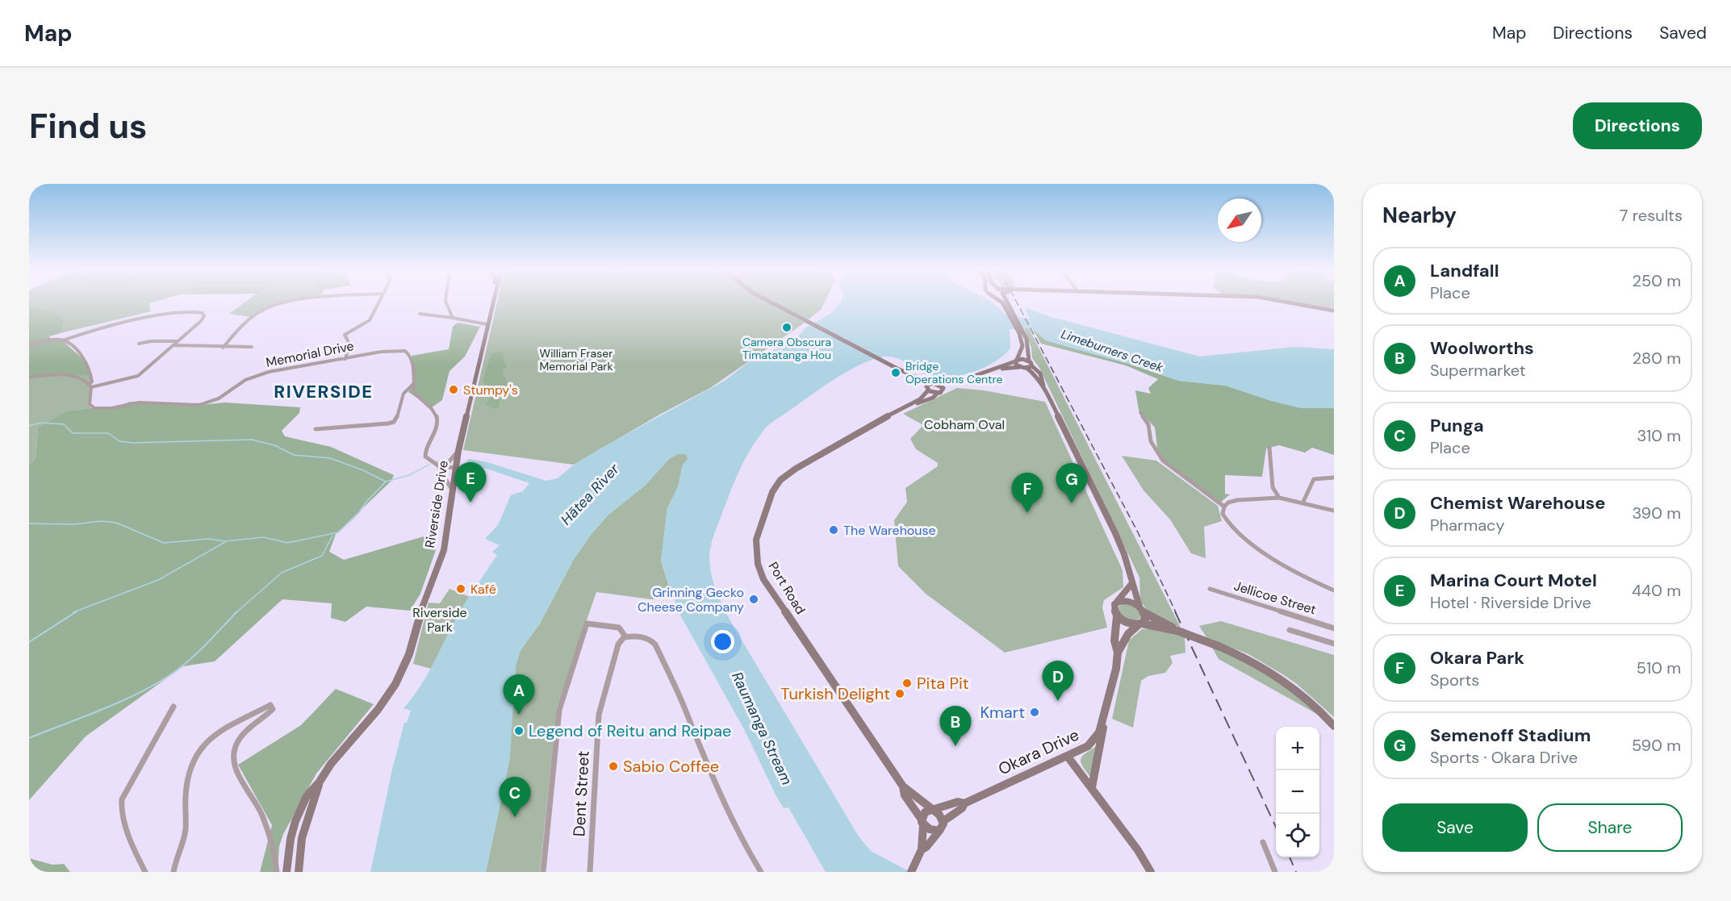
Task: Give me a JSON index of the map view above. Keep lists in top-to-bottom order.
{
  "streets": {
    "main road": ["Riverside Drive", "Port Road", "Okara Drive"],
    "street": ["Memorial Drive", "Jellicoe Street", "Dent Street"]
  },
  "crossings": [
    ["Port Road", "Okara Drive"]
  ],
  "districts": ["RIVERSIDE"],
  "water": ["Limeburners Creek", "Hātea River", "Raumanga Stream"],
  "parks": ["William Fraser Memorial Park", "Cobham Oval", "Riverside Park"],
  "places": [
    "Camera Obscura Timatatanga Hou",
    "Bridge Operations Centre",
    "Stumpy's",
    "The Warehouse",
    "Kafé",
    "Grinning Gecko Cheese Company",
    "Pita Pit",
    "Turkish Delight",
    "Kmart",
    "Legend of Reitu and Reipae",
    "Sabio Coffee"
  ],
  "north": "bottom left",
  "page": {
    "header": "Map",
    "nav": ["Map", "Directions", "Saved"],
    "buttons": [
      "Directions",
      ["Save", "Share"]
    ],
    "title": "Find us",
    "heading": ["Nearby", "7 results"],
    "list": [
      {
        "mark": "A",
        "name": "Landfall",
        "note": "Place",
        "value": "250 m"
      },
      {
        "mark": "B",
        "name": "Woolworths",
        "note": "Supermarket",
        "value": "280 m"
      },
      {
        "mark": "C",
        "name": "Punga",
        "note": "Place",
        "value": "310 m"
      },
      {
        "mark": "D",
        "name": "Chemist Warehouse",
        "note": "Pharmacy",
        "value": "390 m"
      },
      {
        "mark": "E",
        "name": "Marina Court Motel",
        "note": "Hotel · Riverside Drive",
        "value": "440 m"
      },
      {
        "mark": "F",
        "name": "Okara Park",
        "note": "Sports",
        "value": "510 m"
      },
      {
        "mark": "G",
        "name": "Semenoff Stadium",
        "note": "Sports · Okara Drive",
        "value": "590 m"
      }
    ],
    "pins": [
      "E",
      "G",
      "F",
      "D",
      "A",
      "B",
      "C"
    ],
    "map_buttons": ["+", "−"]
  }
}
